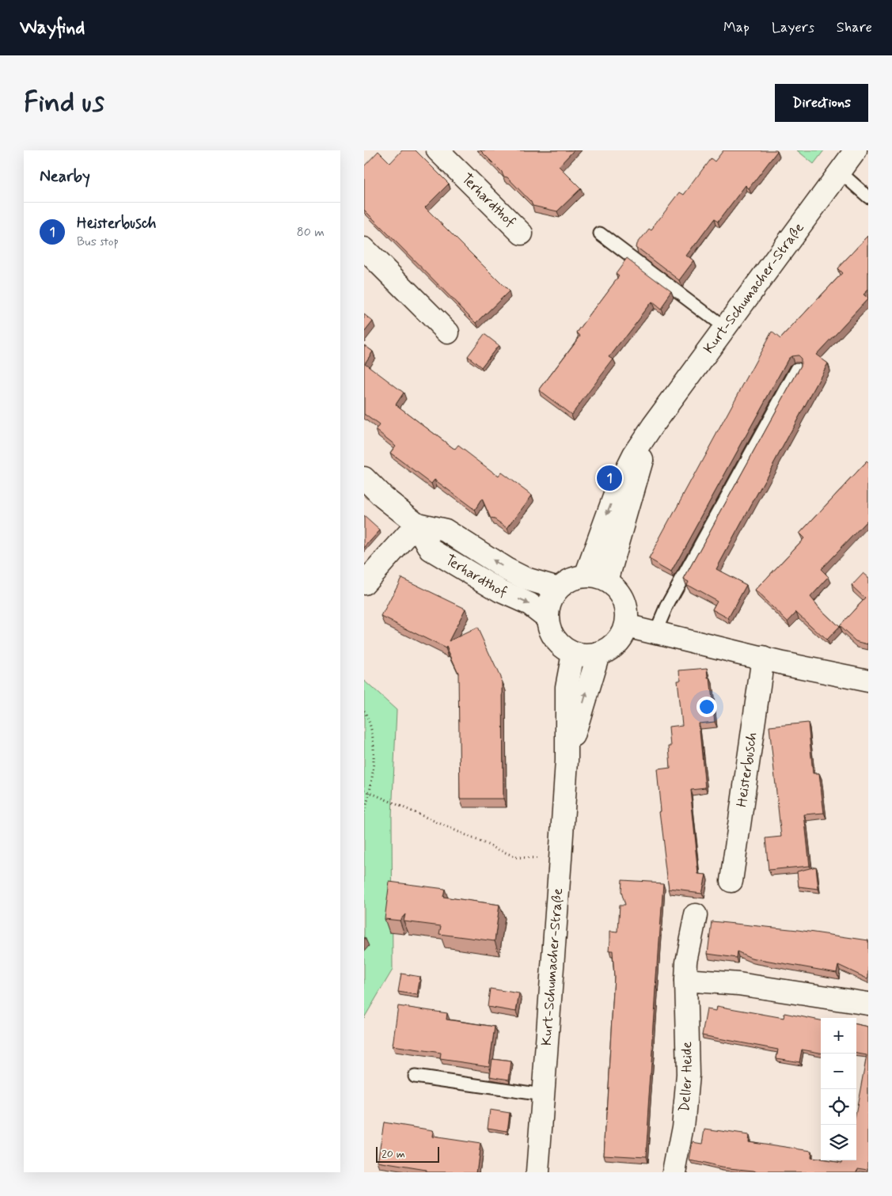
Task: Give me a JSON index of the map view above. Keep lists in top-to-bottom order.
{
  "streets": {
    "street": [
      "Terhardthof",
      "Kurt-Schumacher-Straße",
      "Heisterbusch",
      "Deller Heide"
    ]
  },
  "crossings": [
    ["Terhardthof", "Kurt-Schumacher-Straße"]
  ],
  "scale_bar": "20 m",
  "page": {
    "header": "Wayfind",
    "nav": ["Map", "Layers", "Share"],
    "buttons": "Directions",
    "title": "Find us",
    "heading": "Nearby",
    "list": [
      {
        "mark": "1",
        "name": "Heisterbusch",
        "note": "Bus stop",
        "value": "80 m"
      }
    ],
    "pins": "1",
    "map_buttons": ["+", "−"],
    "scale": "20 m"
  }
}
